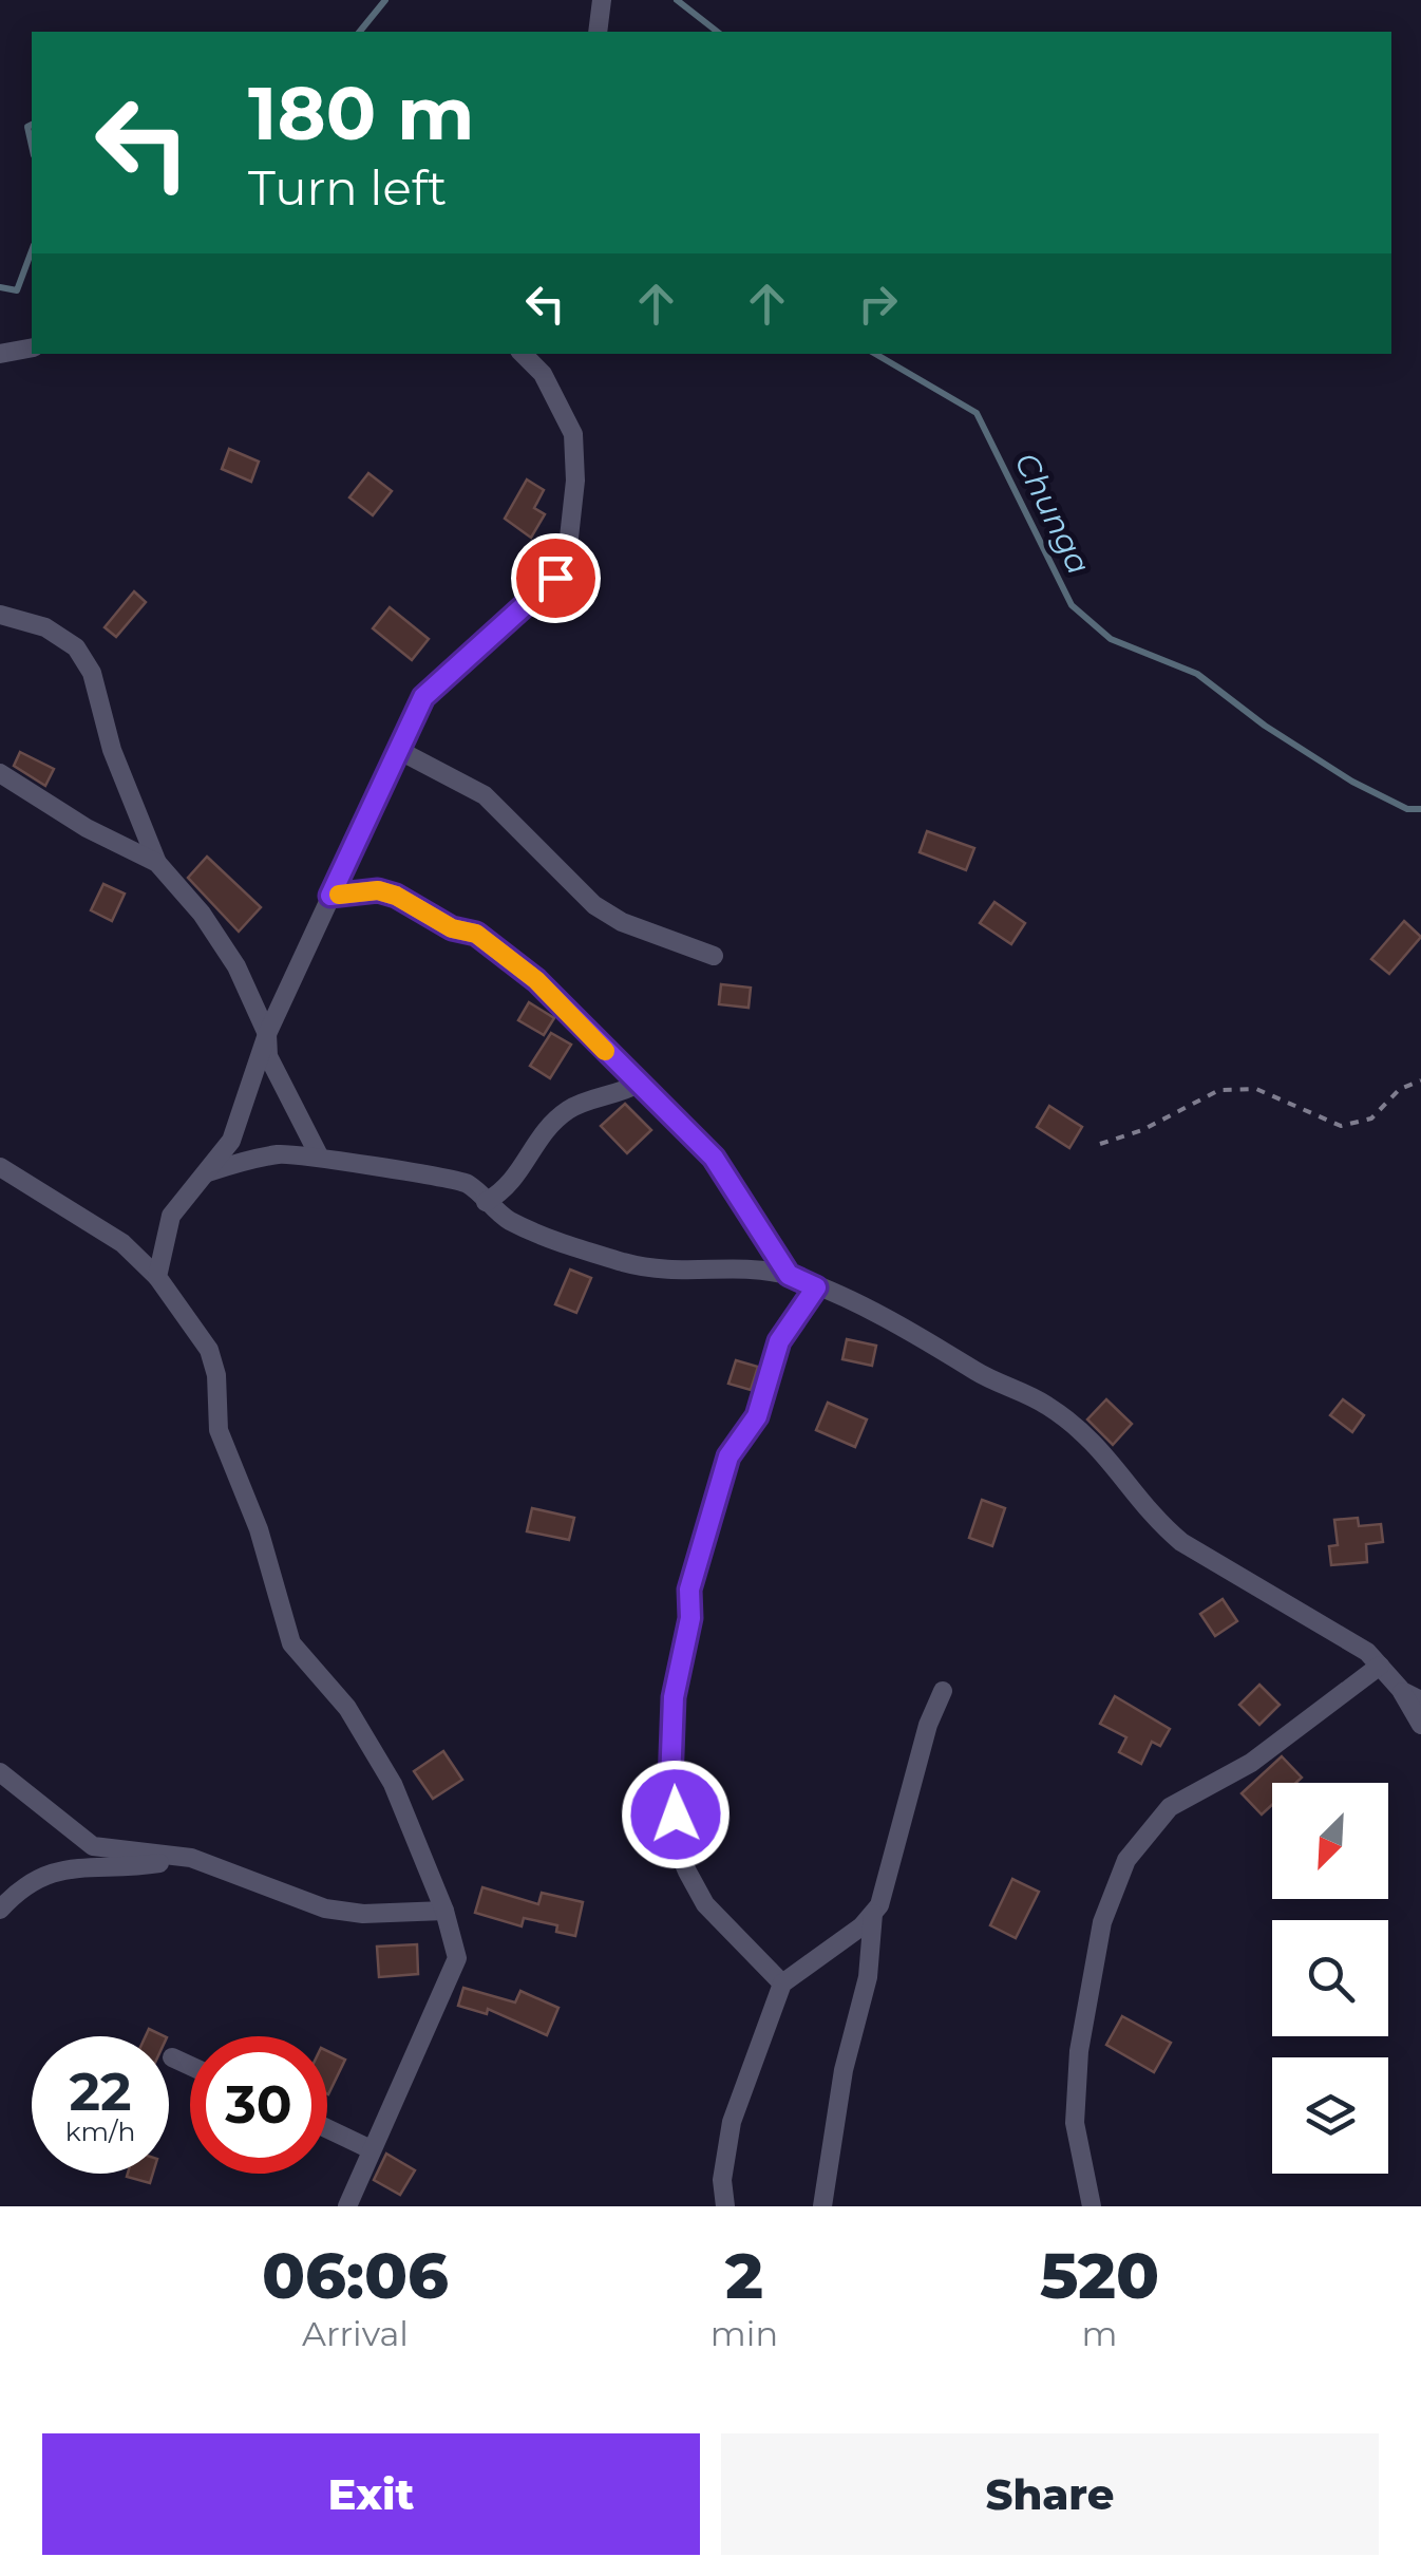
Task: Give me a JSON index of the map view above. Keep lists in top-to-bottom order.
{
  "water": ["Chunga"],
  "north": "bottom left",
  "page": {
    "turn": ["180 m", "Turn left"],
    "speed": "22 km/h",
    "limit": "30",
    "eta": [
      "06:06",
      "Arrival",
      "2",
      "min",
      "520",
      "m"
    ],
    "buttons": ["Exit", "Share"]
  }
}
